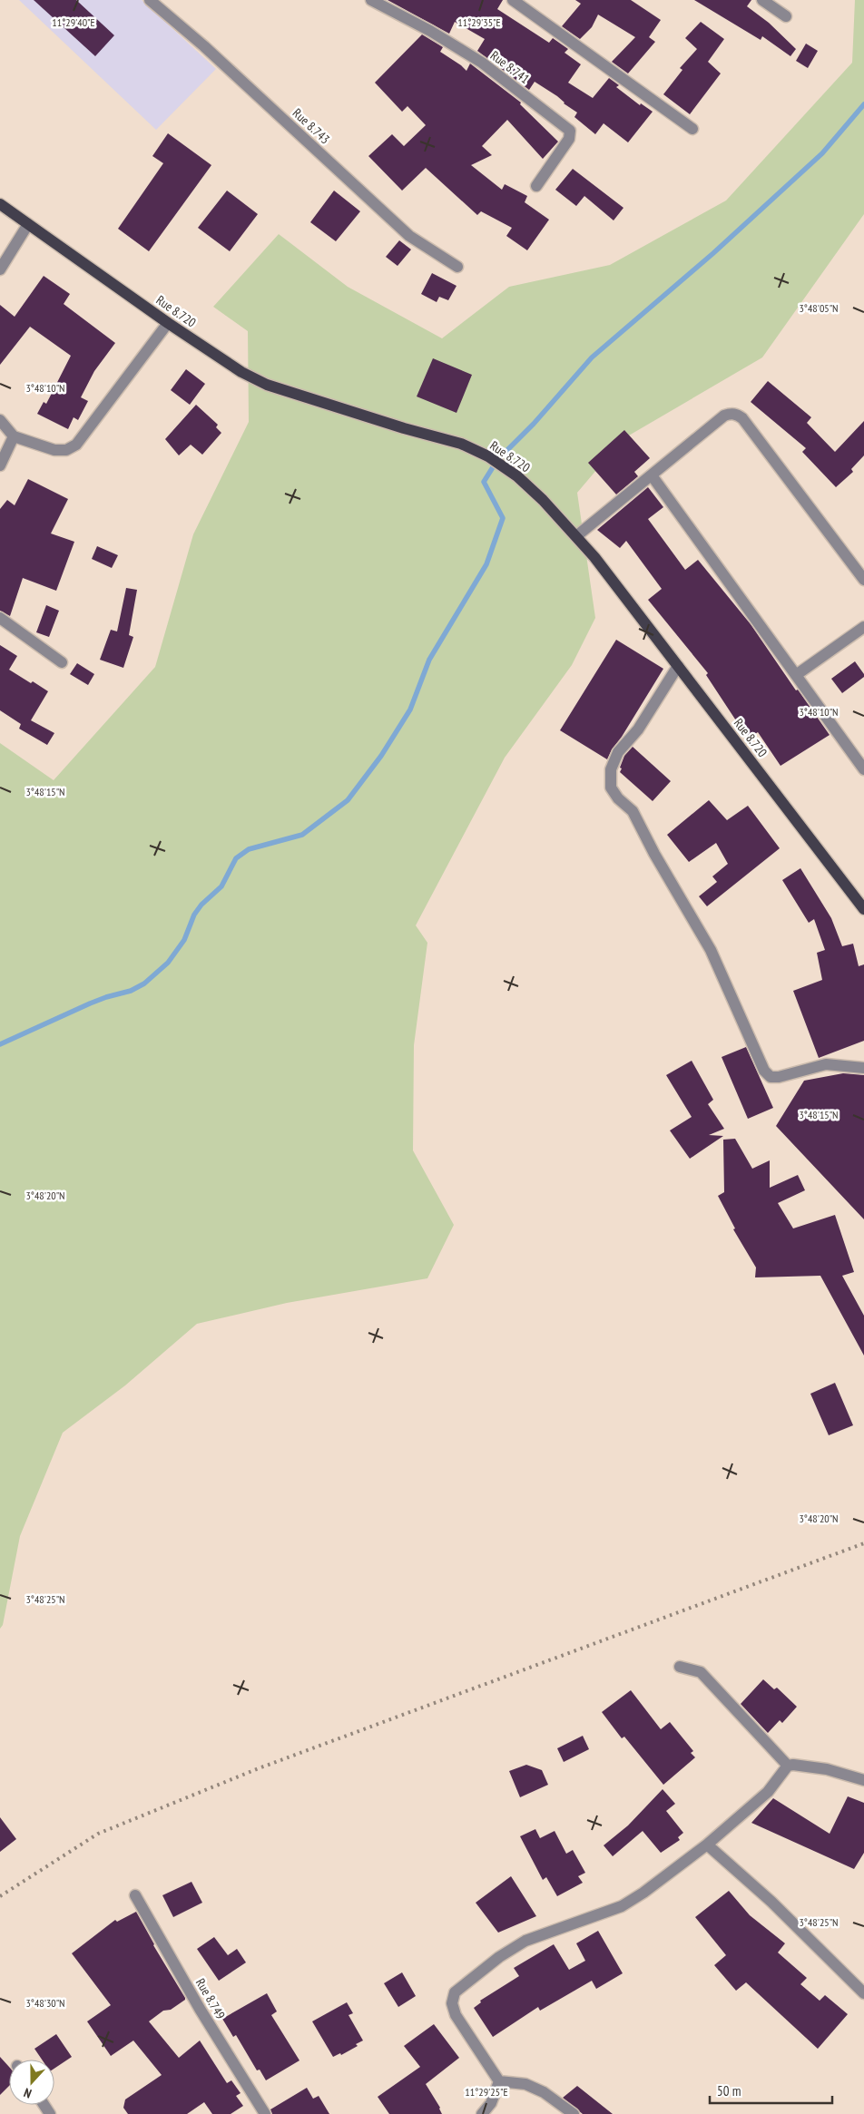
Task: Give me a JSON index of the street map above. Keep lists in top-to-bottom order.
{
  "streets": {
    "main road": ["Rue 8.720"],
    "street": ["Rue 8.741", "Rue 8.743", "Rue 8.749"]
  },
  "scale_bar": "50 m",
  "north": "bottom",
  "coordinates": [
    "11°29'40\"E",
    "11°29'35\"E",
    "3°48'05\"N",
    "3°48'10\"N",
    "3°48'15\"N",
    "3°48'20\"N",
    "3°48'25\"N",
    "3°48'30\"N",
    "11°29'25\"E"
  ]
}
